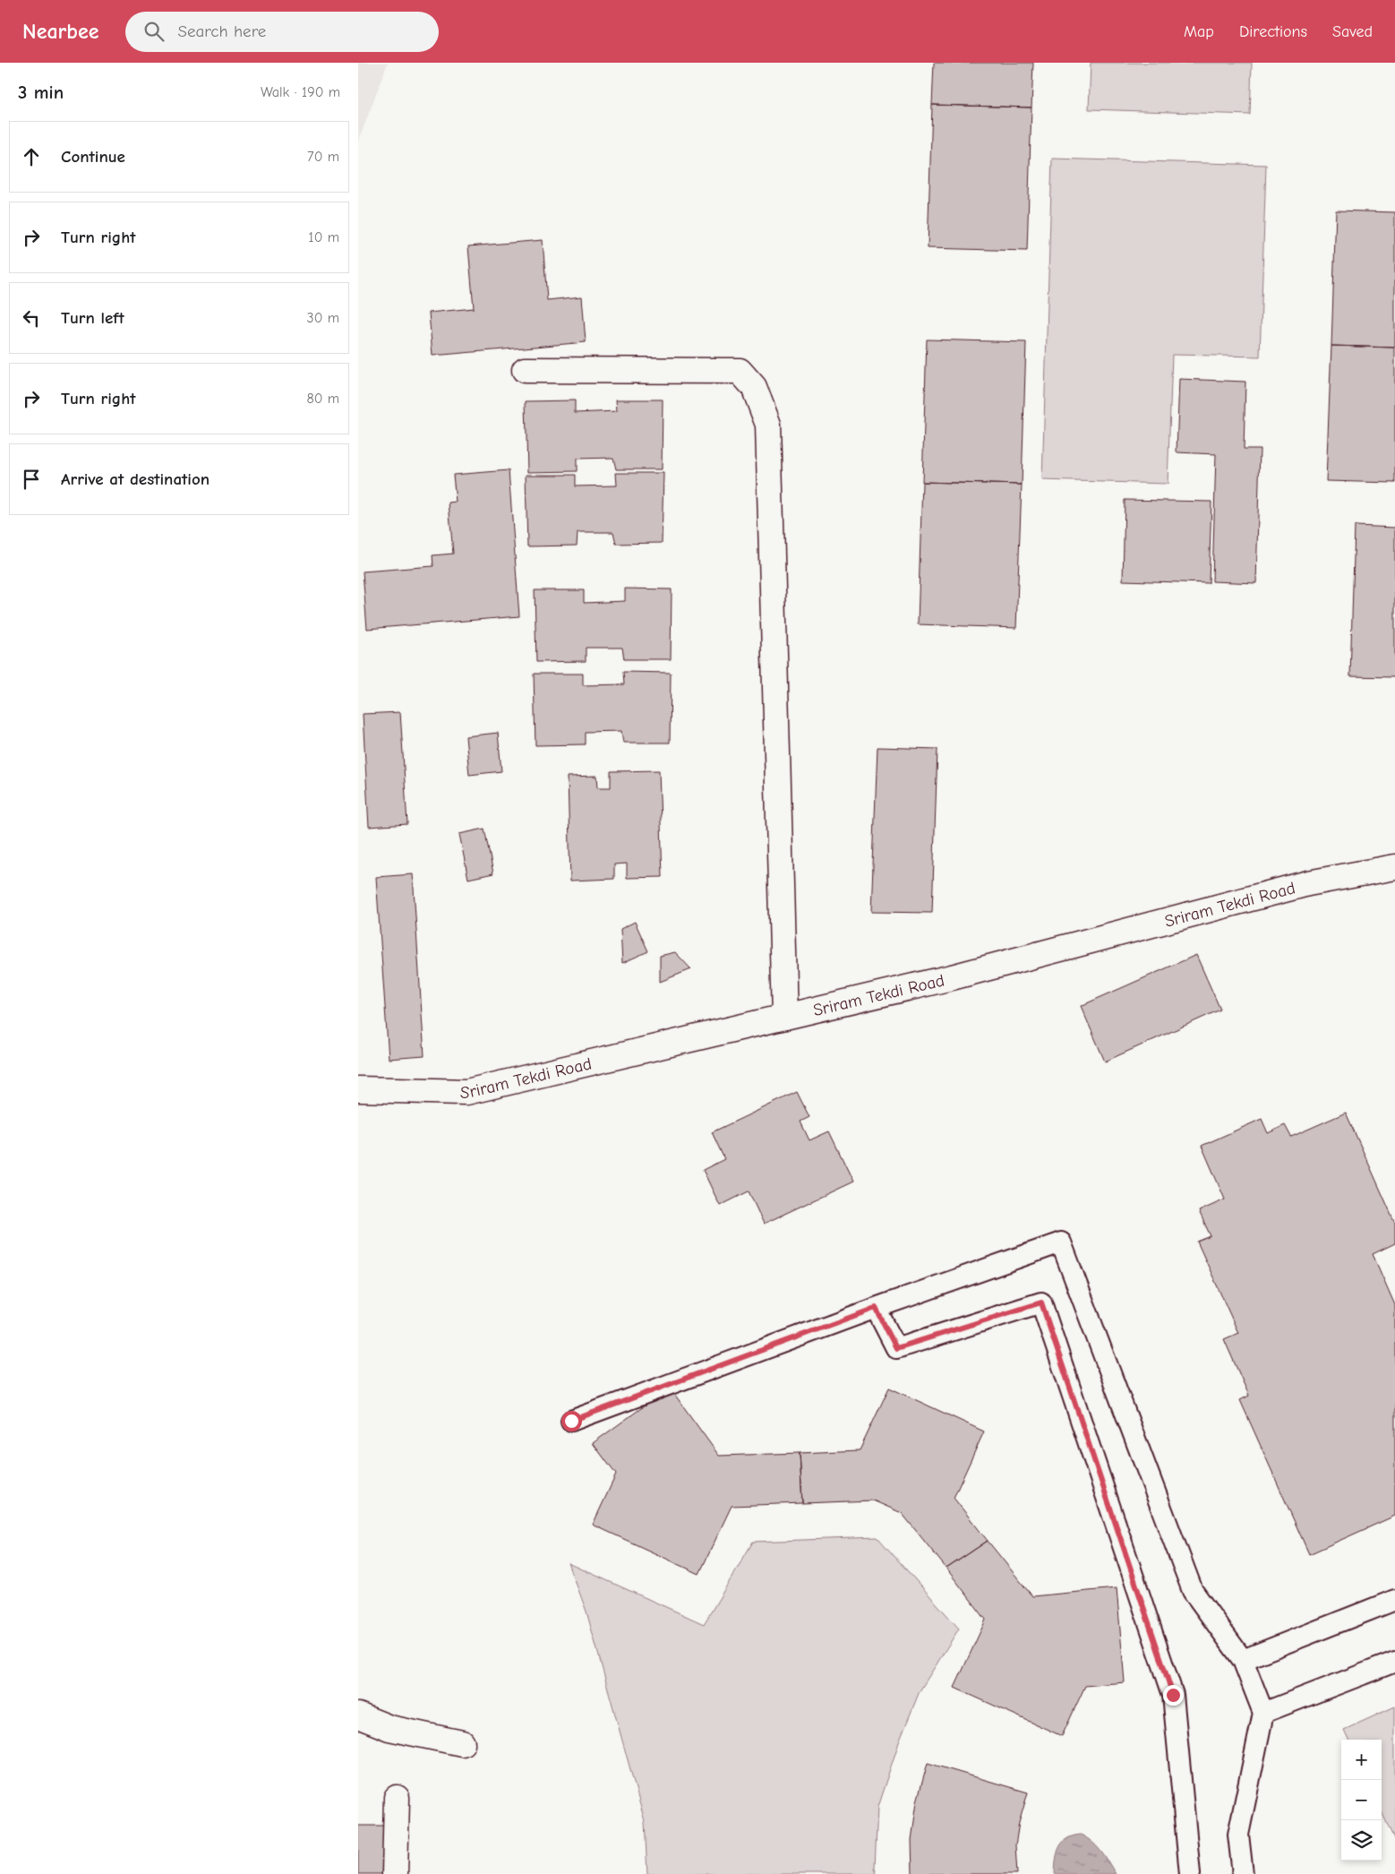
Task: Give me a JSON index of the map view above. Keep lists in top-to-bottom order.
{
  "streets": {
    "street": ["Sriram Tekdi Road"]
  },
  "page": {
    "header": "Nearbee",
    "search": "Search here",
    "nav": ["Map", "Directions", "Saved"],
    "heading": ["3 min", "Walk · 190 m"],
    "list": [
      ["Continue", "70 m"],
      ["Turn right", "10 m"],
      ["Turn left", "30 m"],
      ["Turn right", "80 m"],
      "Arrive at destination"
    ],
    "map_buttons": ["+", "−"]
  }
}
